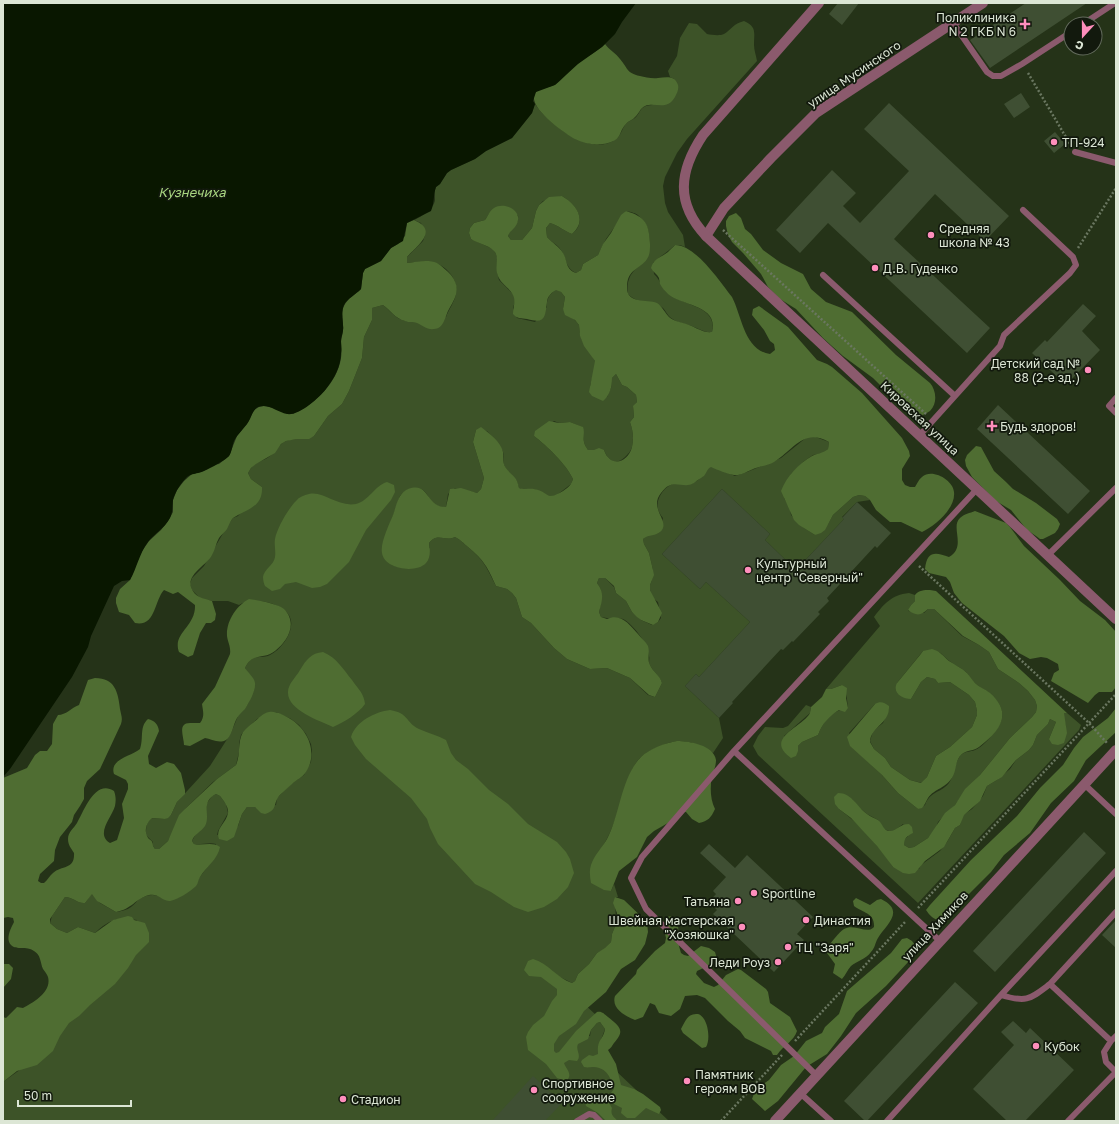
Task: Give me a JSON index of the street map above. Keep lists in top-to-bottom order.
{
  "streets": {
    "street": ["улица Мусинского", "Кировская улица", "улица Химиков"]
  },
  "crossings": [
    ["улица Мусинского", "Кировская улица"]
  ],
  "water": ["Кузнечиха"],
  "places": {
    "health": ["Поликлиника N 2 ГКБ N 6", "Будь здоров!"],
    "other": [
      "ТП-924",
      "Средняя школа № 43",
      "Д.В. Гуденко",
      "Детский сад № 88 (2-е зд.)",
      "Культурный центр \"Северный\"",
      "Sportline",
      "Татьяна",
      "Династия",
      "Швейная мастерская \"Хозяюшка\"",
      "ТЦ \"Заря\"",
      "Леди Роуз",
      "Кубок",
      "Памятник героям ВОВ",
      "Спортивное сооружение",
      "Стадион"
    ]
  },
  "scale_bar": "50 m",
  "north": "bottom"
}
